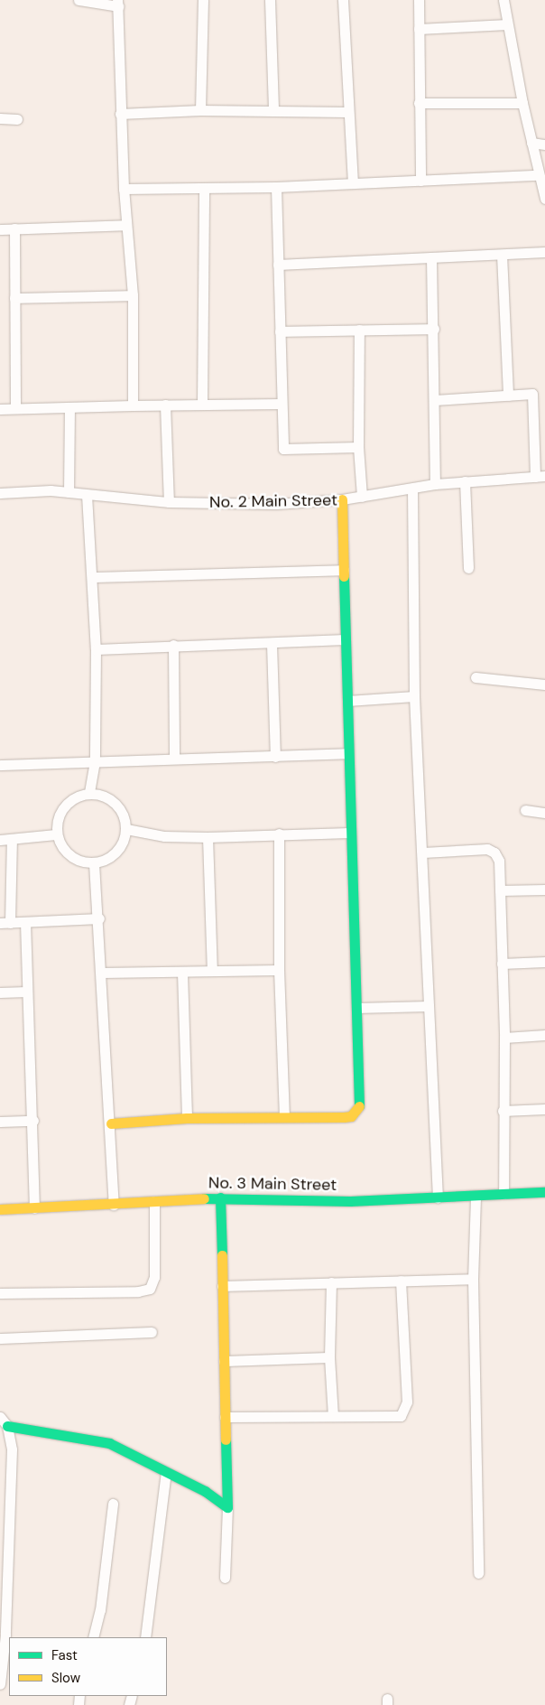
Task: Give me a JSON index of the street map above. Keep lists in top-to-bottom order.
{
  "streets": {
    "street": ["No. 2 Main Street", "No. 3 Main Street"]
  },
  "legend": ["Fast", "Slow"]
}
